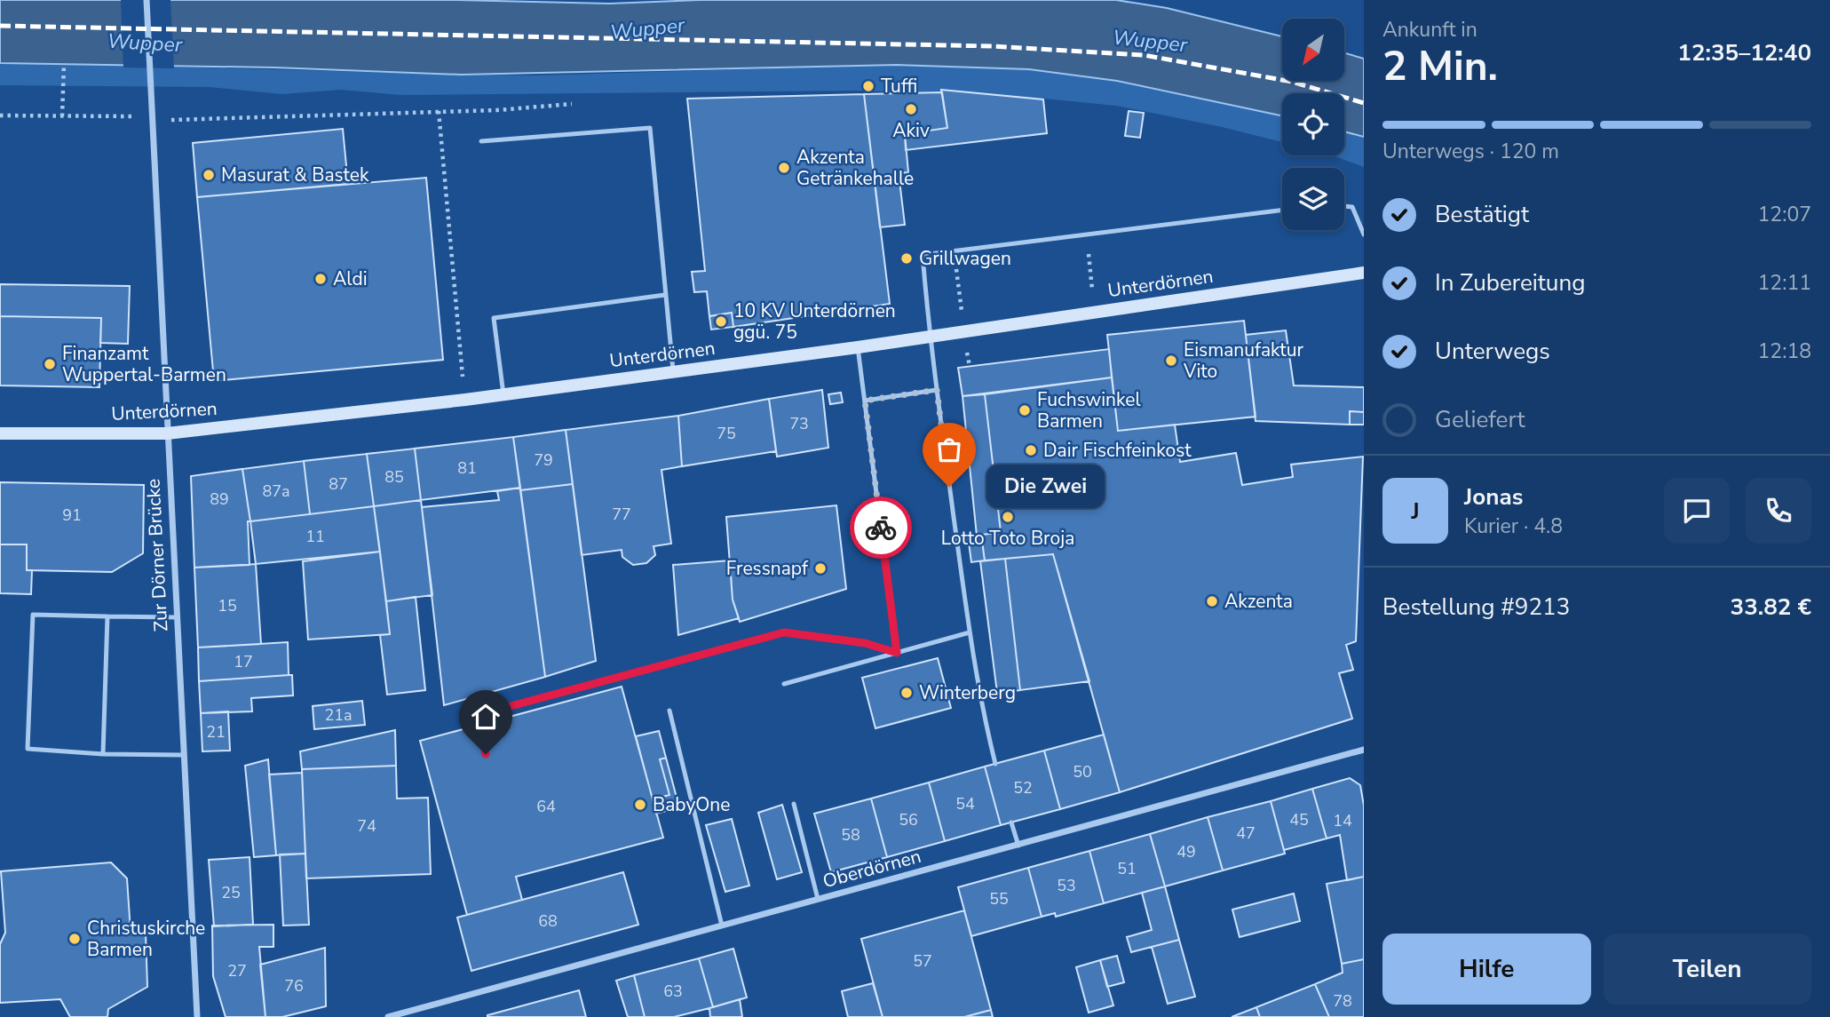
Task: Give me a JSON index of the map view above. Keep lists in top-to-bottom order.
{
  "streets": {
    "street": ["Unterdörnen", "Zur Dörner Brücke", "Oberdörnen"]
  },
  "crossings": [
    ["Unterdörnen", "Zur Dörner Brücke"]
  ],
  "water": ["Wupper"],
  "places": [
    "Tuffi",
    "Akiv",
    "Akzenta Getränkehalle",
    "Masurat & Bastek",
    "Grillwagen",
    "Aldi",
    "10 KV Unterdörnen ggü. 75",
    "Eismanufaktur Vito",
    "Finanzamt Wuppertal-Barmen",
    "Fuchswinkel Barmen",
    "Dair Fischfeinkost",
    "Die Zwei",
    "Lotto Toto Broja",
    "Fressnapf",
    "Akzenta",
    "Winterberg",
    "BabyOne",
    "Christuskirche Barmen"
  ],
  "house_numbers": [
    "73",
    "75",
    "79",
    "81",
    "85",
    "87",
    "87a",
    "89",
    "77",
    "91",
    "11",
    "15",
    "17",
    "21a",
    "21",
    "50",
    "52",
    "54",
    "64",
    "56",
    "45",
    "14",
    "74",
    "47",
    "58",
    "49",
    "51",
    "53",
    "25",
    "55",
    "68",
    "57",
    "27",
    "76",
    "63",
    "78"
  ],
  "north": "bottom left",
  "page": {
    "heading": ["2 Min.", "Ankunft in", "12:35–12:40"],
    "panel": [
      "Jonas",
      "Kurier · 4.8",
      "Bestellung #9213",
      "33.82 €"
    ],
    "bar": "Unterwegs · 120 m",
    "list": [
      ["Bestätigt", "12:07"],
      ["In Zubereitung", "12:11"],
      ["Unterwegs", "12:18"],
      "Geliefert"
    ],
    "bubble": "Die Zwei",
    "round": "J",
    "buttons": ["Hilfe", "Teilen"]
  }
}
